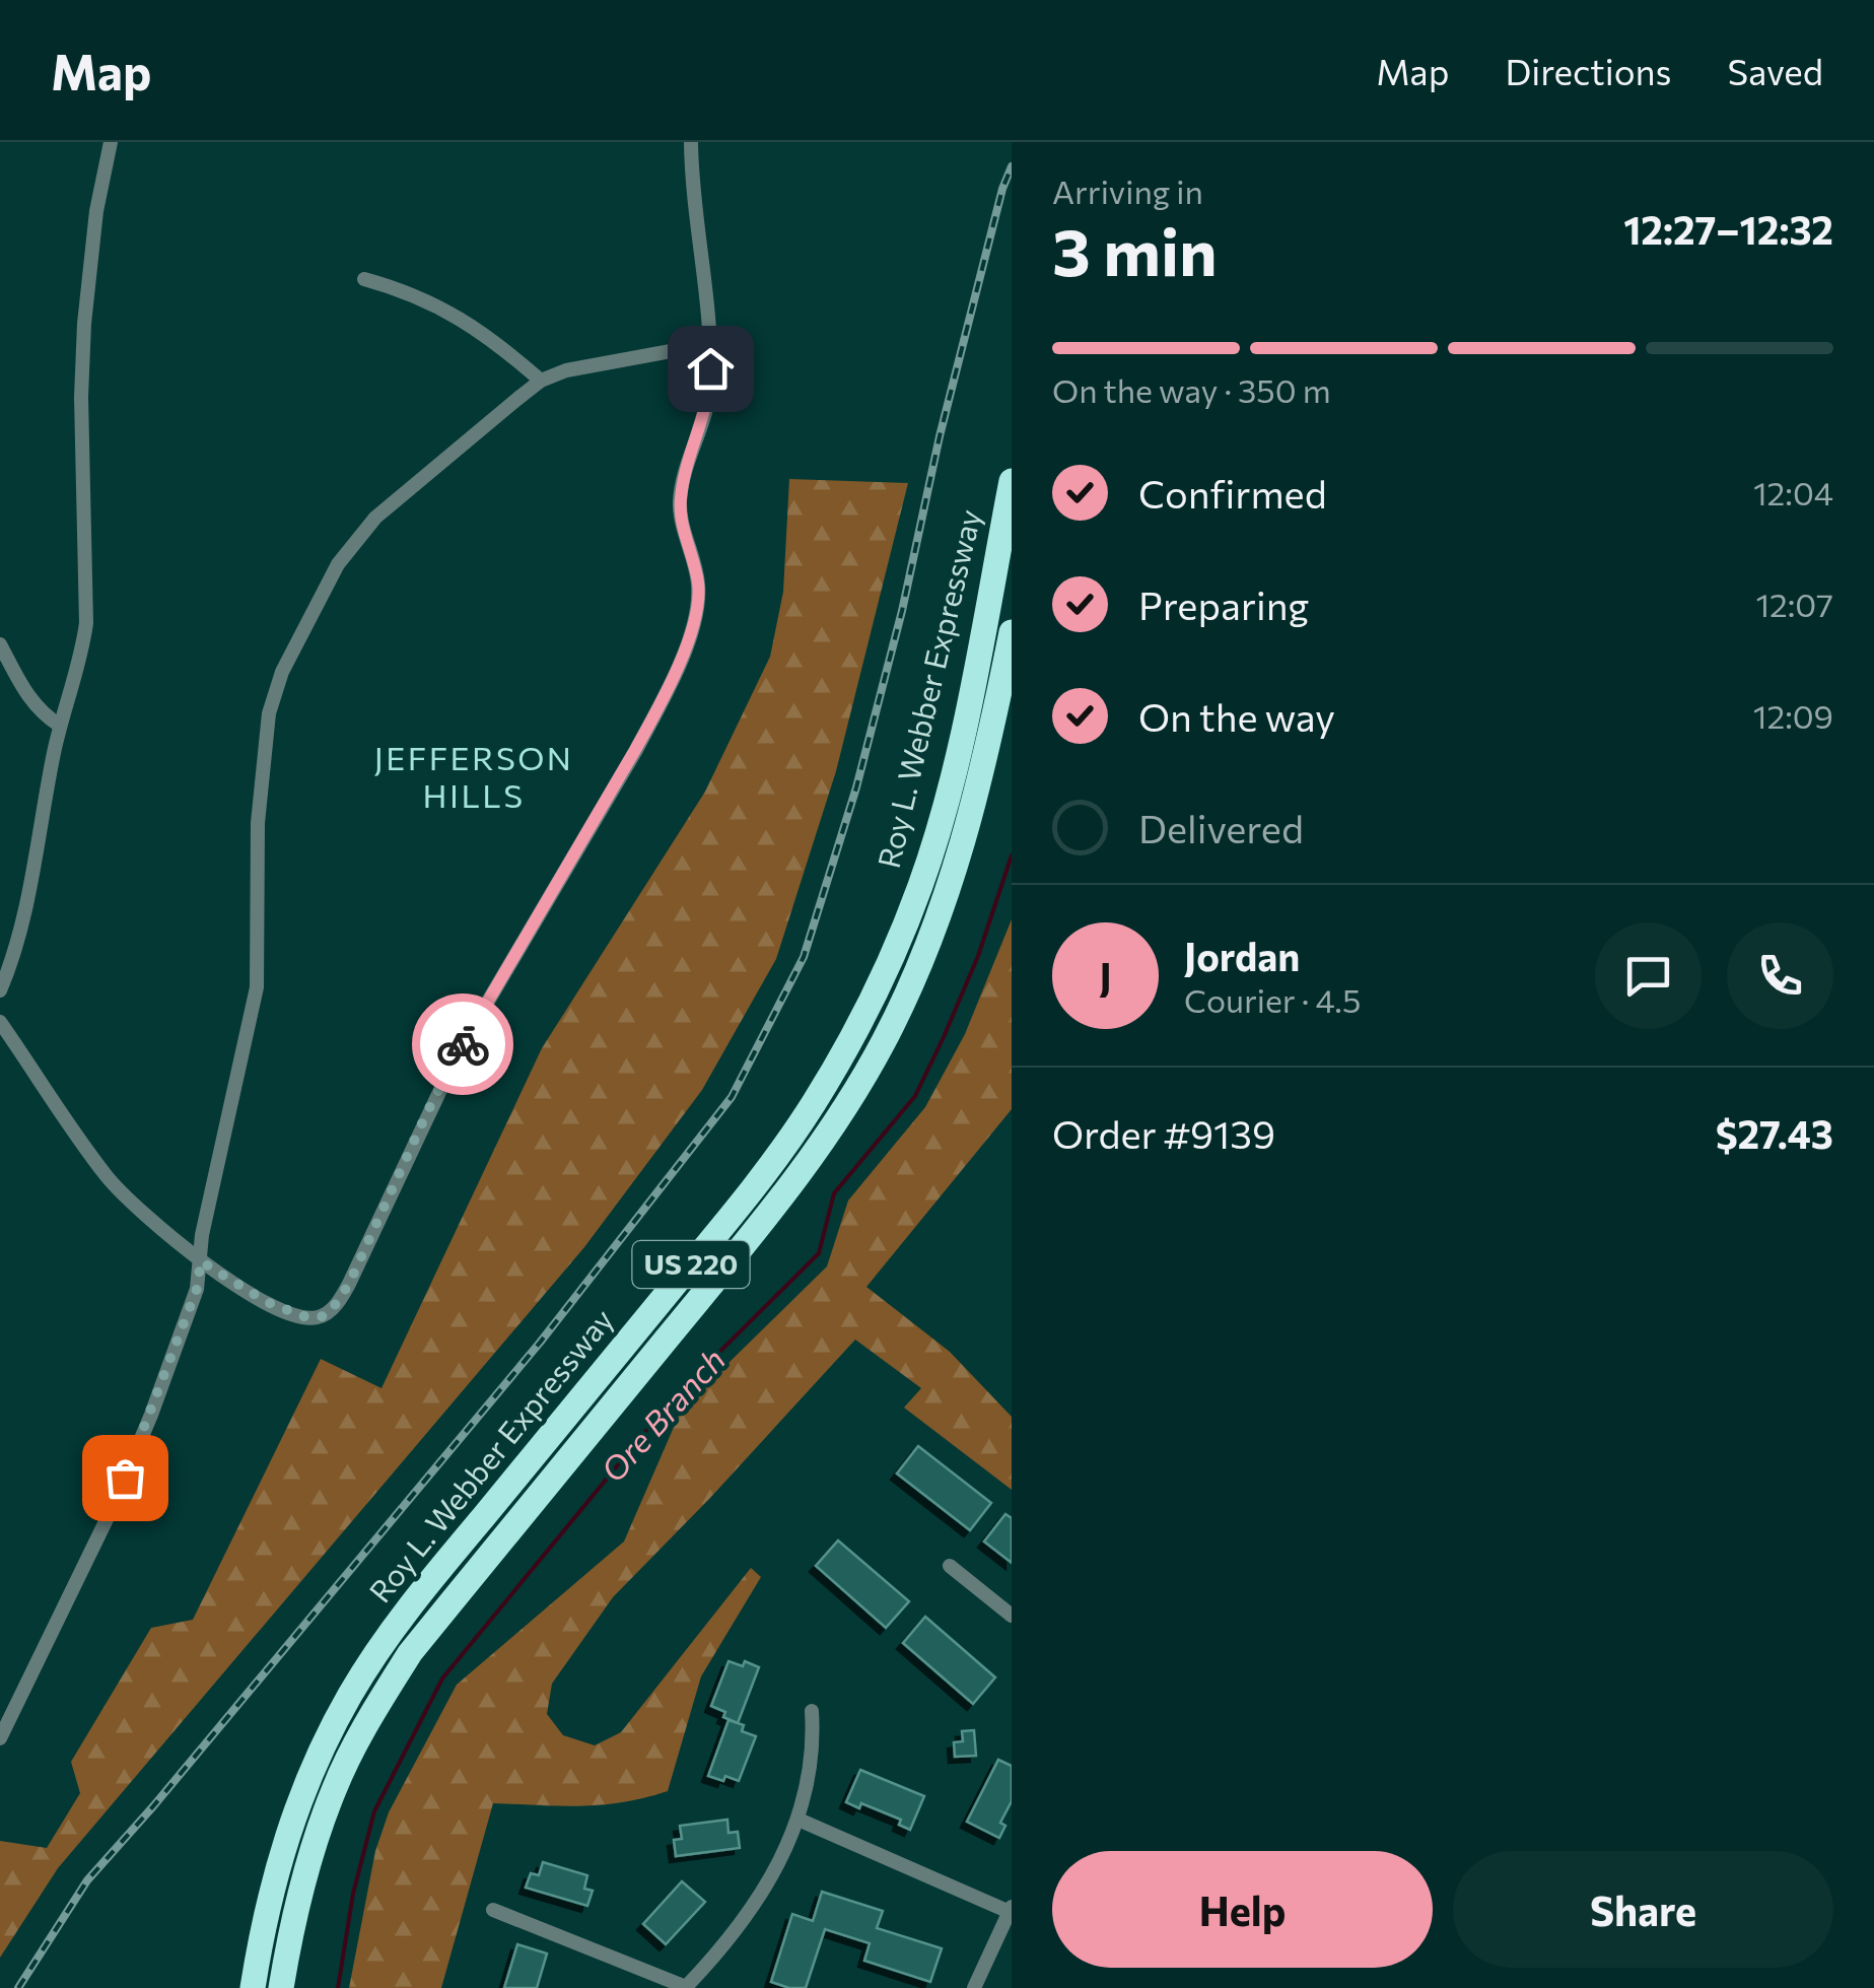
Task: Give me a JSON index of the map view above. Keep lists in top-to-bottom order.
{
  "streets": {
    "highway": ["Roy L. Webber Expressway", "US 220"]
  },
  "districts": ["JEFFERSON HILLS"],
  "water": ["Ore Branch"],
  "page": {
    "header": "Map",
    "nav": ["Map", "Directions", "Saved"],
    "heading": ["3 min", "Arriving in", "12:27–12:32"],
    "panel": [
      "Jordan",
      "Courier · 4.5",
      "Order #9139",
      "$27.43"
    ],
    "bar": "On the way · 350 m",
    "list": [
      ["Confirmed", "12:04"],
      ["Preparing", "12:07"],
      ["On the way", "12:09"],
      "Delivered"
    ],
    "round": "J",
    "buttons": ["Help", "Share"]
  }
}
